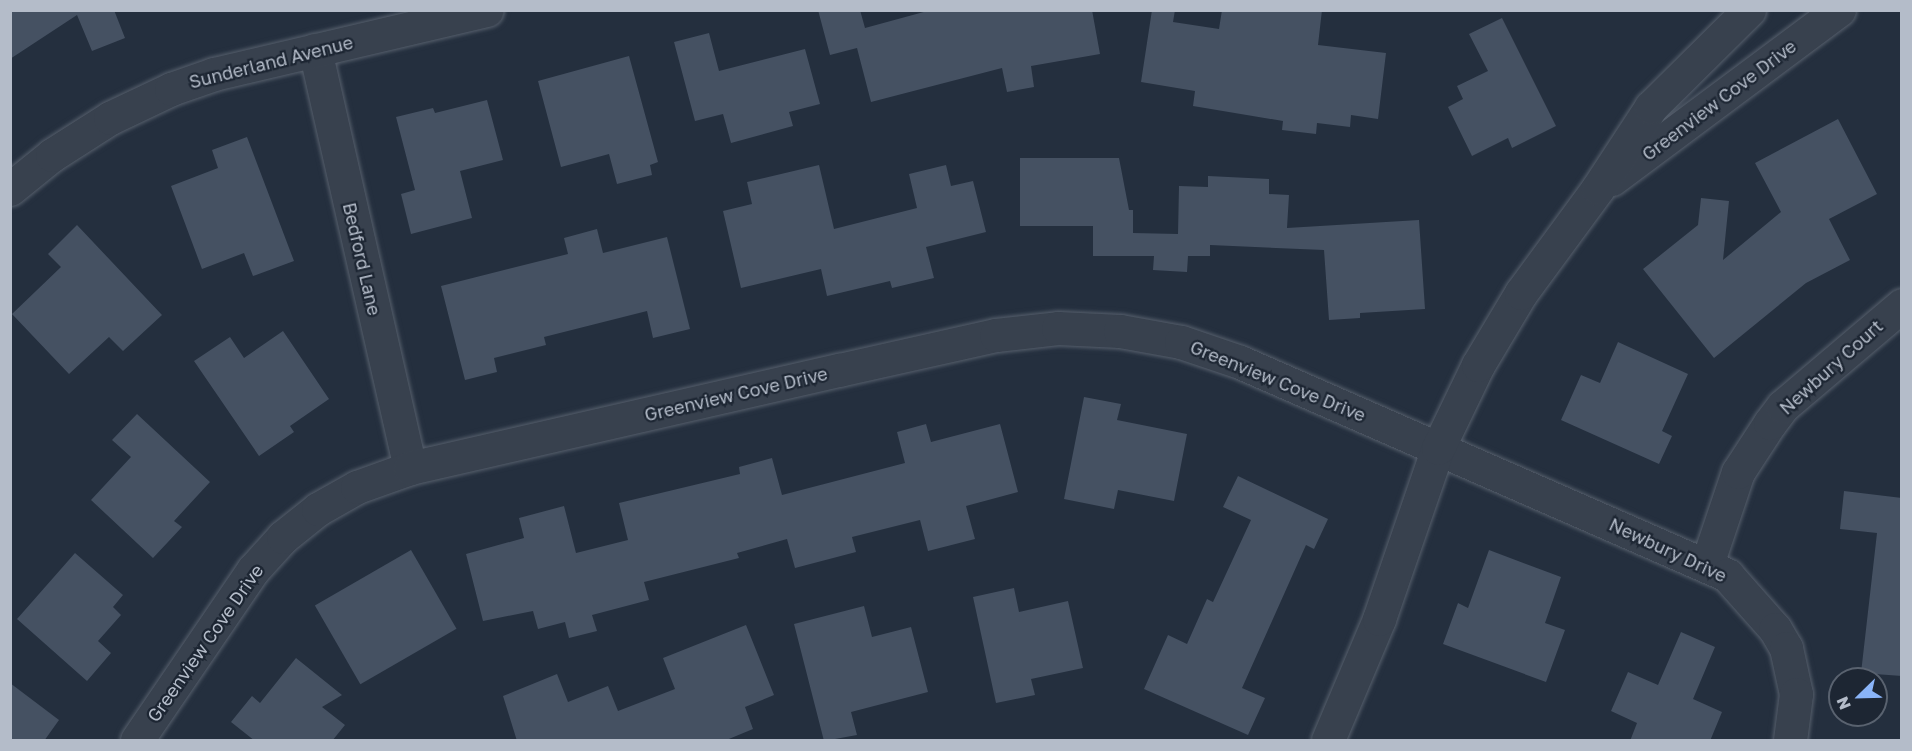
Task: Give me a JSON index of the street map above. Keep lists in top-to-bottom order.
{
  "streets": {
    "street": [
      "Sunderland Avenue",
      "Greenview Cove Drive",
      "Bedford Lane",
      "Newbury Court",
      "Newbury Drive"
    ]
  },
  "crossings": [
    ["Sunderland Avenue", "Bedford Lane"],
    ["Greenview Cove Drive", "Bedford Lane"],
    ["Greenview Cove Drive", "Newbury Drive"],
    ["Newbury Court", "Newbury Drive"]
  ],
  "north": "bottom left"
}
